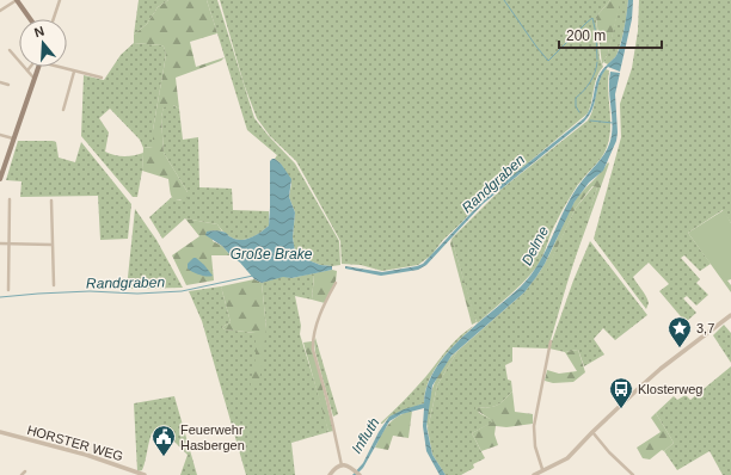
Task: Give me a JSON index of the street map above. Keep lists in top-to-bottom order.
{
  "streets": {
    "street": ["HORSTER WEG"]
  },
  "water": [
    "Randgraben",
    "Delme",
    "Große Brake",
    "Influth"
  ],
  "places": {
    "place": ["3,7"],
    "bus stop": ["Klosterweg"],
    "public building": ["Feuerwehr Hasbergen"]
  },
  "scale_bar": "200 m",
  "north": "top"
}
